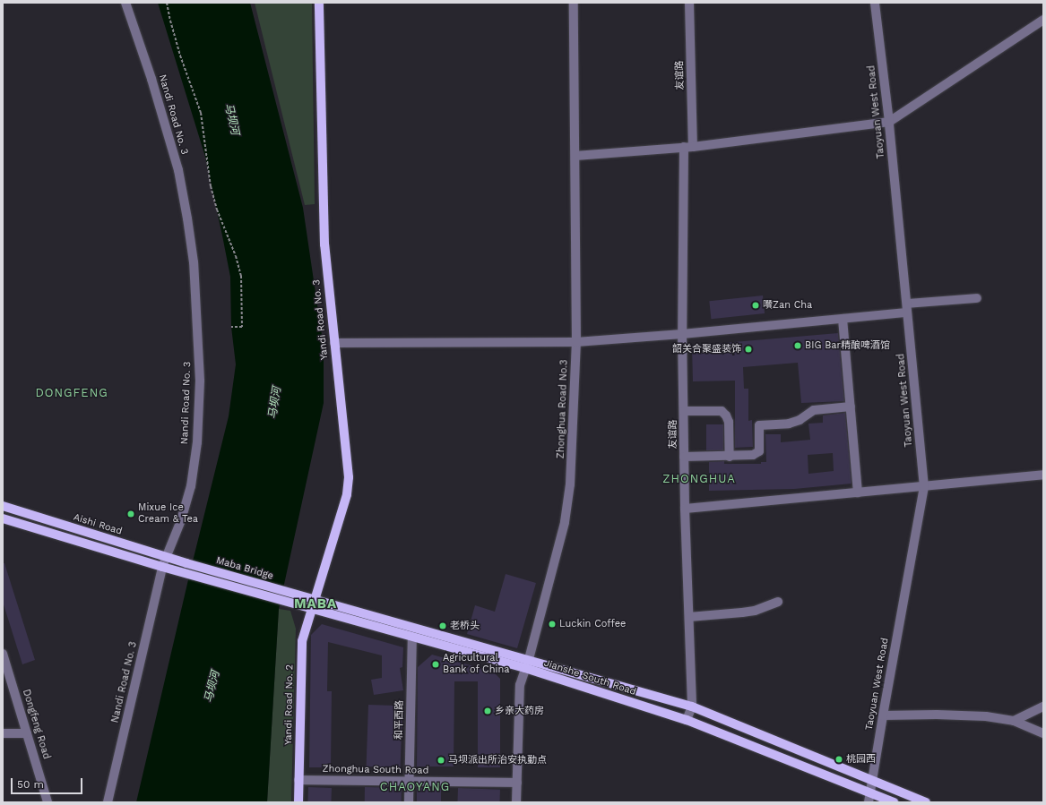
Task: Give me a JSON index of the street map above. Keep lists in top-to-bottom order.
{
  "streets": {
    "main road": [
      "Yandi Road No. 3",
      "Aishi Road",
      "Maba Bridge",
      "Jianshe South Road",
      "Yandi Road No. 2"
    ],
    "street": [
      "友谊路",
      "Taoyuan West Road",
      "Nandi Road No. 3",
      "Zhonghua Road No.3",
      "和平西路",
      "Dongfeng Road",
      "Zhonghua South Road"
    ]
  },
  "crossings": [
    ["友谊路", "Jianshe South Road"],
    ["Taoyuan West Road", "Jianshe South Road"],
    ["Nandi Road No. 3", "Aishi Road"],
    ["Nandi Road No. 3", "Maba Bridge"],
    ["Yandi Road No. 3", "Jianshe South Road"],
    ["Yandi Road No. 3", "Yandi Road No. 2"],
    ["Zhonghua Road No.3", "Jianshe South Road"],
    ["Zhonghua Road No.3", "Zhonghua South Road"],
    ["Aishi Road", "Maba Bridge"],
    ["Maba Bridge", "Jianshe South Road"],
    ["Jianshe South Road", "Yandi Road No. 2"],
    ["Jianshe South Road", "和平西路"],
    ["Yandi Road No. 2", "Zhonghua South Road"],
    ["和平西路", "Zhonghua South Road"]
  ],
  "districts": [
    "DONGFENG",
    "ZHONGHUA",
    "MABA",
    "CHAOYANG"
  ],
  "water": ["马坝河"],
  "places": [
    "囋Zan Cha",
    "BIG Bar精酿啤酒馆",
    "韶关合聚盛装饰",
    "Mixue Ice Cream & Tea",
    "Luckin Coffee",
    "老桥头",
    "Agricultural Bank of China",
    "乡亲大药房",
    "桃园西",
    "马坝派出所治安执勤点"
  ],
  "scale_bar": "50 m"
}
